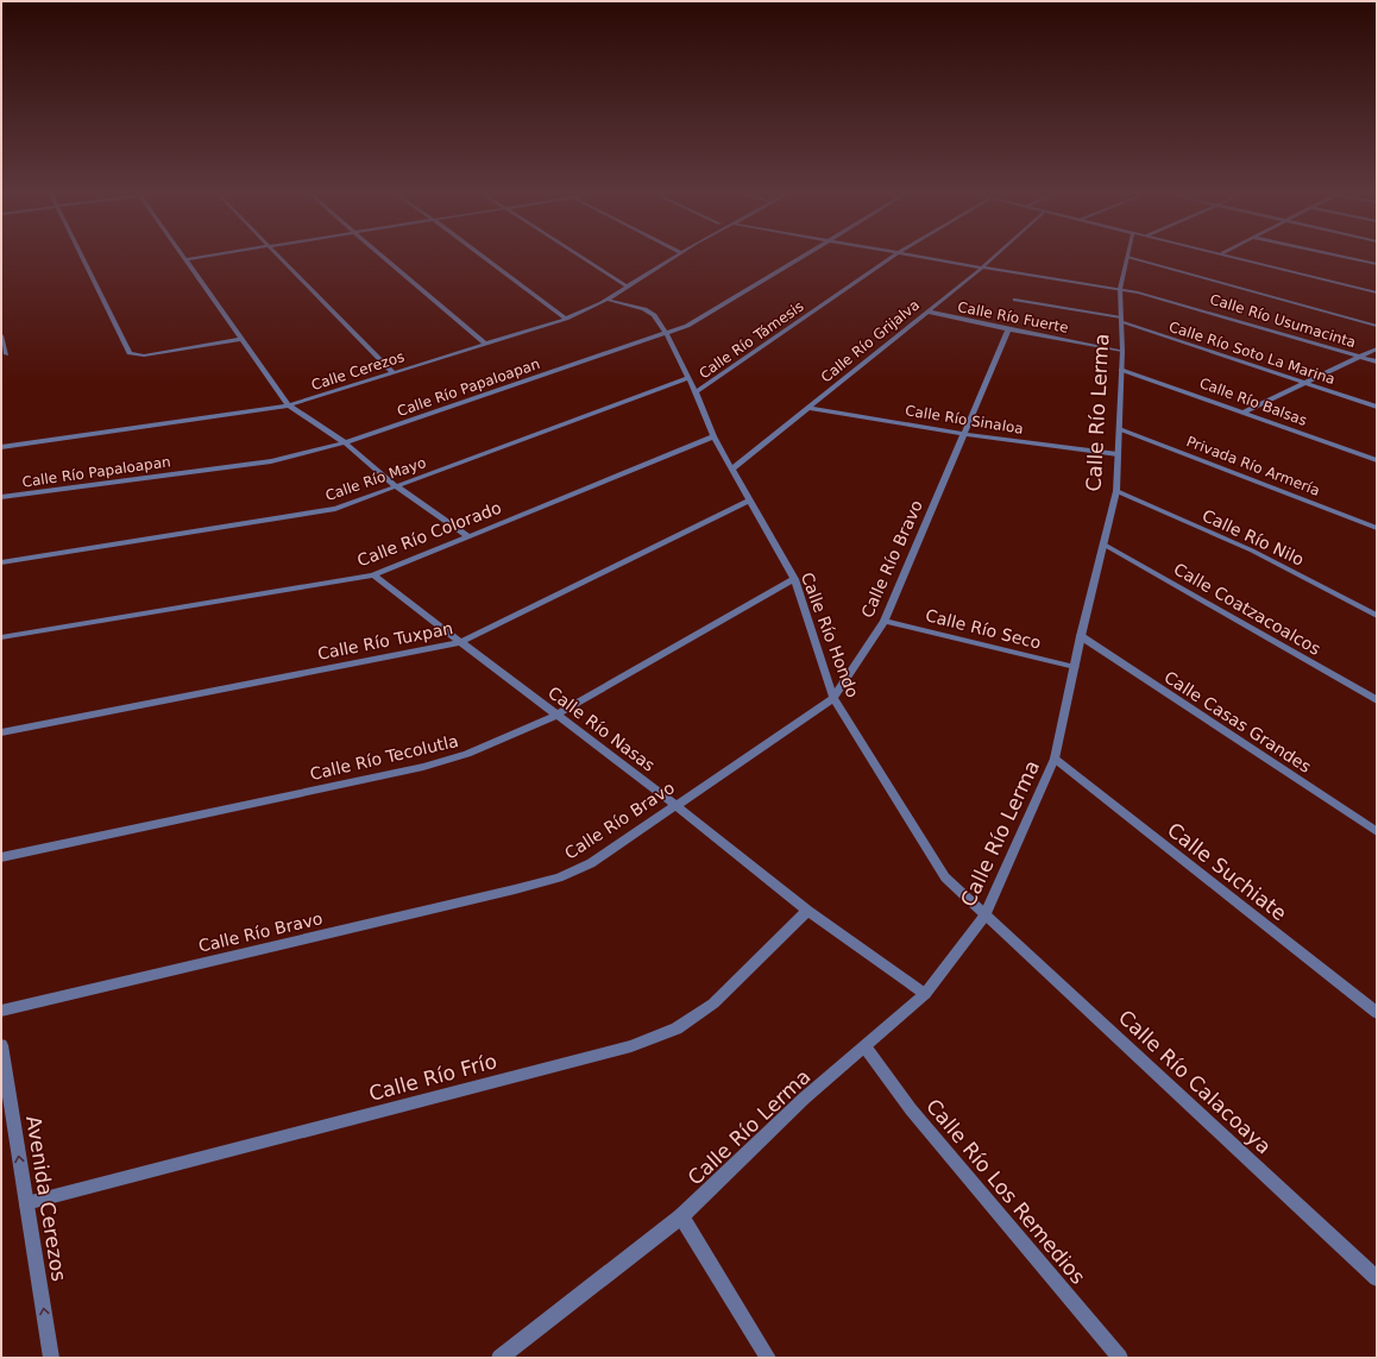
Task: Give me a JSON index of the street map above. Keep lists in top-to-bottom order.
{
  "streets": {
    "street": [
      "Calle Río Fuerte",
      "Calle Río Usumacinta",
      "Calle Río Támesis",
      "Calle Río Grijalva",
      "Calle Río Soto La Marina",
      "Calle Cerezos",
      "Calle Río Papaloapan",
      "Calle Río Balsas",
      "Calle Río Lerma",
      "Calle Río Sinaloa",
      "Privada Río Armería",
      "Calle Río Mayo",
      "Calle Río Colorado",
      "Calle Río Nilo",
      "Calle Río Bravo",
      "Calle Coatzacoalcos",
      "Calle Río Seco",
      "Calle Río Hondo",
      "Calle Río Tuxpan",
      "Calle Casas Grandes",
      "Calle Río Nasas",
      "Calle Río Tecolutla",
      "Calle Suchiate",
      "Calle Río Frío",
      "Calle Río Calacoaya",
      "Calle Río Los Remedios",
      "Avenida Cerezos"
    ]
  },
  "crossings": [
    ["Calle Río Fuerte", "Calle Río Grijalva"],
    ["Calle Río Fuerte", "Calle Río Lerma"],
    ["Calle Río Fuerte", "Calle Río Bravo"],
    ["Calle Río Usumacinta", "Calle Río Grijalva"],
    ["Calle Río Usumacinta", "Calle Río Lerma"],
    ["Calle Río Támesis", "Calle Río Hondo"],
    ["Calle Río Grijalva", "Calle Río Sinaloa"],
    ["Calle Río Grijalva", "Calle Río Hondo"],
    ["Calle Río Soto La Marina", "Calle Río Lerma"],
    ["Calle Cerezos", "Calle Río Hondo"],
    ["Calle Río Papaloapan", "Calle Río Hondo"],
    ["Calle Río Balsas", "Calle Río Lerma"],
    ["Calle Río Lerma", "Calle Río Sinaloa"],
    ["Calle Río Lerma", "Privada Río Armería"],
    ["Calle Río Lerma", "Calle Río Nilo"],
    ["Calle Río Lerma", "Calle Coatzacoalcos"],
    ["Calle Río Lerma", "Calle Río Seco"],
    ["Calle Río Lerma", "Calle Río Hondo"],
    ["Calle Río Lerma", "Calle Casas Grandes"],
    ["Calle Río Lerma", "Calle Río Nasas"],
    ["Calle Río Lerma", "Calle Suchiate"],
    ["Calle Río Lerma", "Calle Río Calacoaya"],
    ["Calle Río Lerma", "Calle Río Los Remedios"],
    ["Calle Río Sinaloa", "Calle Río Bravo"],
    ["Calle Río Mayo", "Calle Río Hondo"],
    ["Calle Río Colorado", "Calle Río Hondo"],
    ["Calle Río Colorado", "Calle Río Nasas"],
    ["Calle Río Bravo", "Calle Río Seco"],
    ["Calle Río Bravo", "Calle Río Hondo"],
    ["Calle Río Bravo", "Calle Río Nasas"],
    ["Calle Río Hondo", "Calle Río Tuxpan"],
    ["Calle Río Hondo", "Calle Río Tecolutla"],
    ["Calle Río Hondo", "Calle Río Calacoaya"],
    ["Calle Río Tuxpan", "Calle Río Nasas"],
    ["Calle Río Nasas", "Calle Río Tecolutla"],
    ["Calle Río Nasas", "Calle Río Frío"],
    ["Calle Río Frío", "Avenida Cerezos"]
  ],
  "one_way": ["Avenida Cerezos"]
}
